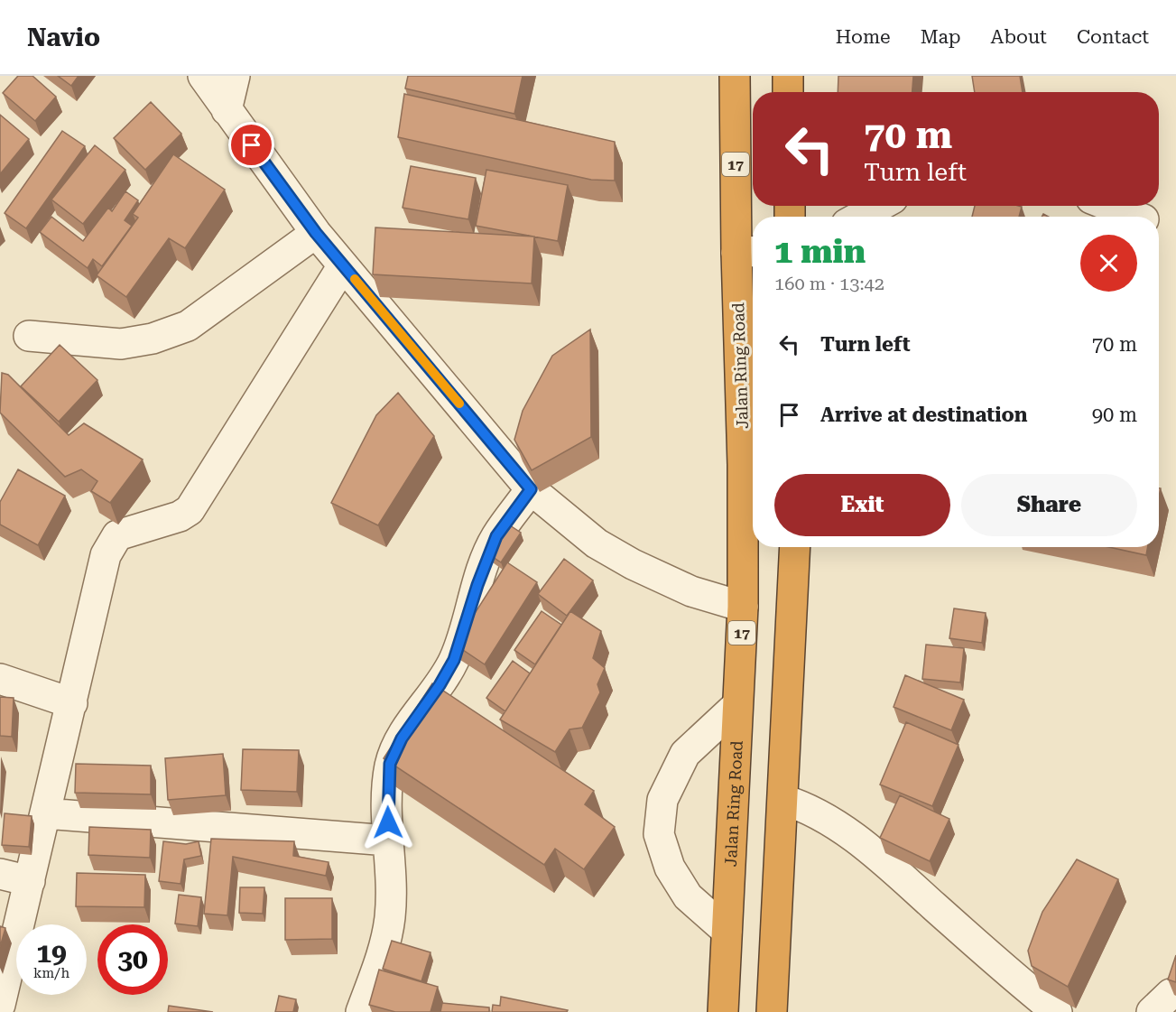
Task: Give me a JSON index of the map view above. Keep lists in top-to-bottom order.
{
  "streets": {
    "highway": ["17", "Jalan Ring Road"]
  },
  "page": {
    "header": "Navio",
    "nav": [
      "Home",
      "Map",
      "About",
      "Contact"
    ],
    "turn": ["70 m", "Turn left"],
    "heading": ["1 min", "160 m · 13:42"],
    "list": [
      {
        "name": "Turn left",
        "value": "70 m"
      },
      {
        "name": "Arrive at destination",
        "value": "90 m"
      }
    ],
    "buttons": ["Exit", "Share"],
    "speed": "19 km/h",
    "limit": "30"
  }
}
